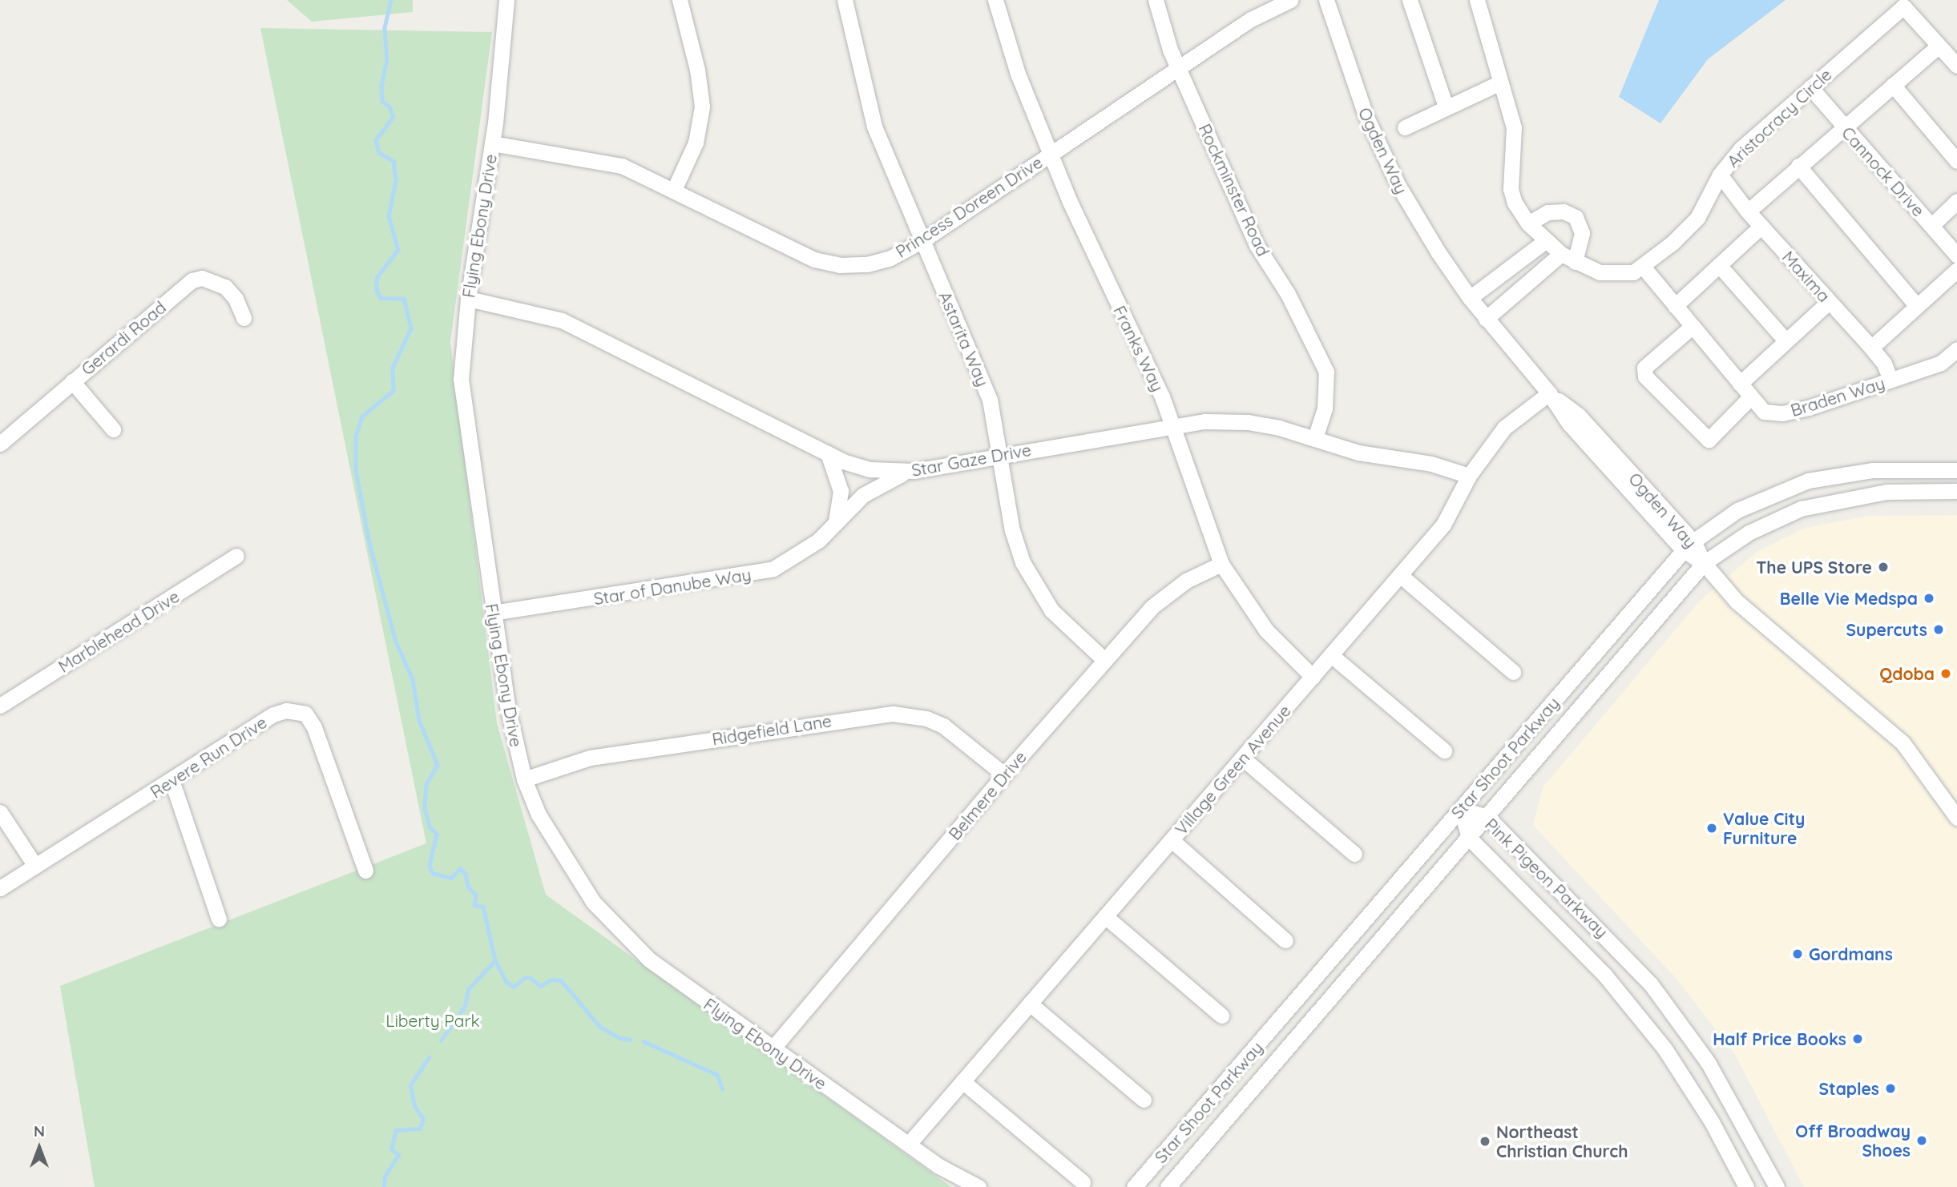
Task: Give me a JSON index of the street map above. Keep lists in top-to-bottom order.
{
  "streets": {
    "street": [
      "Aristocracy Circle",
      "Ogden Way",
      "Cannock Drive",
      "Rockminster Road",
      "Princess Doreen Drive",
      "Flying Ebony Drive",
      "Maxima",
      "Gerardi Road",
      "Astarita Way",
      "Franks Way",
      "Braden Way",
      "Star Gaze Drive",
      "Star of Danube Way",
      "Marblehead Drive",
      "Ridgefield Lane",
      "Revere Run Drive",
      "Star Shoot Parkway",
      "Village Green Avenue",
      "Belmere Drive",
      "Pink Pigeon Parkway"
    ]
  },
  "crossings": [
    ["Aristocracy Circle", "Cannock Drive"],
    ["Aristocracy Circle", "Maxima"],
    ["Aristocracy Circle", "Braden Way"],
    ["Ogden Way", "Star Shoot Parkway"],
    ["Ogden Way", "Village Green Avenue"],
    ["Rockminster Road", "Princess Doreen Drive"],
    ["Rockminster Road", "Star Gaze Drive"],
    ["Princess Doreen Drive", "Flying Ebony Drive"],
    ["Princess Doreen Drive", "Astarita Way"],
    ["Princess Doreen Drive", "Franks Way"],
    ["Flying Ebony Drive", "Star Gaze Drive"],
    ["Flying Ebony Drive", "Star of Danube Way"],
    ["Flying Ebony Drive", "Ridgefield Lane"],
    ["Flying Ebony Drive", "Village Green Avenue"],
    ["Flying Ebony Drive", "Belmere Drive"],
    ["Maxima", "Braden Way"],
    ["Astarita Way", "Star Gaze Drive"],
    ["Astarita Way", "Belmere Drive"],
    ["Franks Way", "Star Gaze Drive"],
    ["Franks Way", "Village Green Avenue"],
    ["Franks Way", "Belmere Drive"],
    ["Star Gaze Drive", "Star of Danube Way"],
    ["Star Gaze Drive", "Village Green Avenue"],
    ["Ridgefield Lane", "Belmere Drive"],
    ["Star Shoot Parkway", "Pink Pigeon Parkway"]
  ],
  "parks": ["Liberty Park"],
  "places": [
    "The UPS Store",
    "Belle Vie Medspa",
    "Supercuts",
    "Qdoba",
    "Value City Furniture",
    "Gordmans",
    "Half Price Books",
    "Staples",
    "Off Broadway Shoes",
    "Northeast Christian Church"
  ],
  "north": "top"
}
